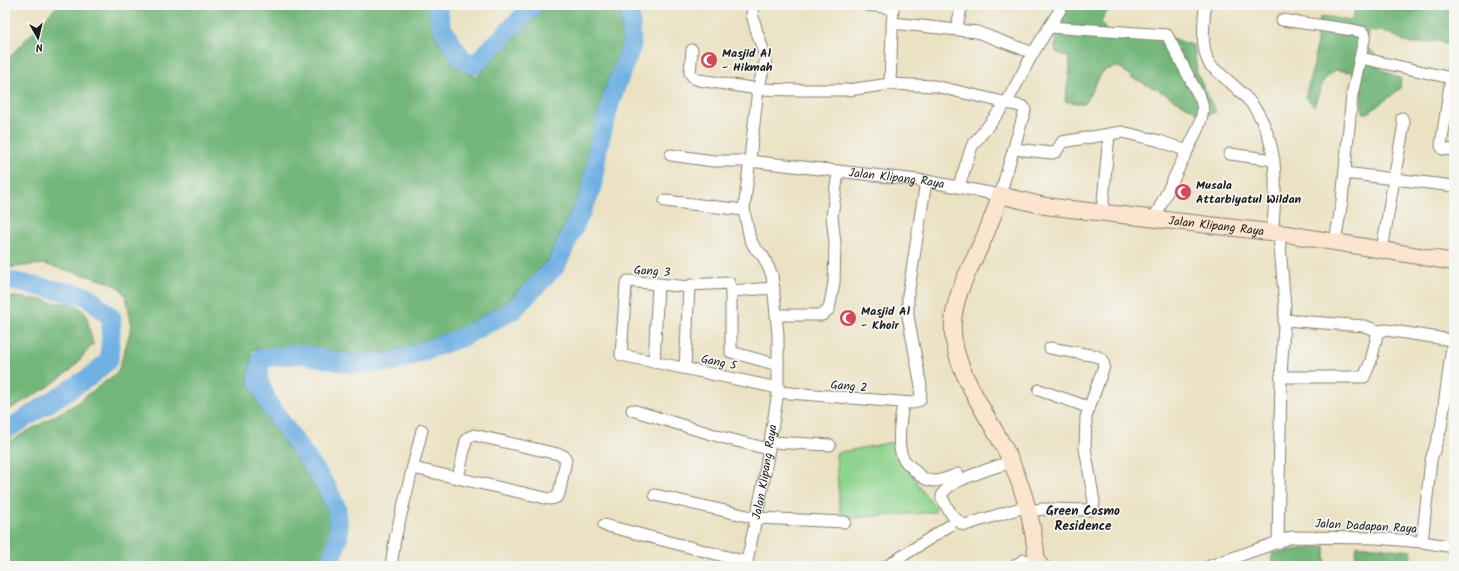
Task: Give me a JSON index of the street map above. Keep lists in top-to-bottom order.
{
  "streets": {
    "main road": ["Jalan Klipang Raya"],
    "street": [
      "Gang 3",
      "Gang 5",
      "Gang 2",
      "Jalan Dadapan Raya"
    ]
  },
  "crossings": [
    ["Jalan Klipang Raya", "Gang 5"],
    ["Jalan Klipang Raya", "Gang 2"],
    ["Gang 3", "Gang 5"],
    ["Gang 5", "Gang 2"]
  ],
  "districts": ["Green Cosmo Residence"],
  "places": {
    "mosque": ["Masjid Al - Hikmah", "Musala Attarbiyatul Wildan", "Masjid Al - Khoir"]
  },
  "north": "bottom"
}
